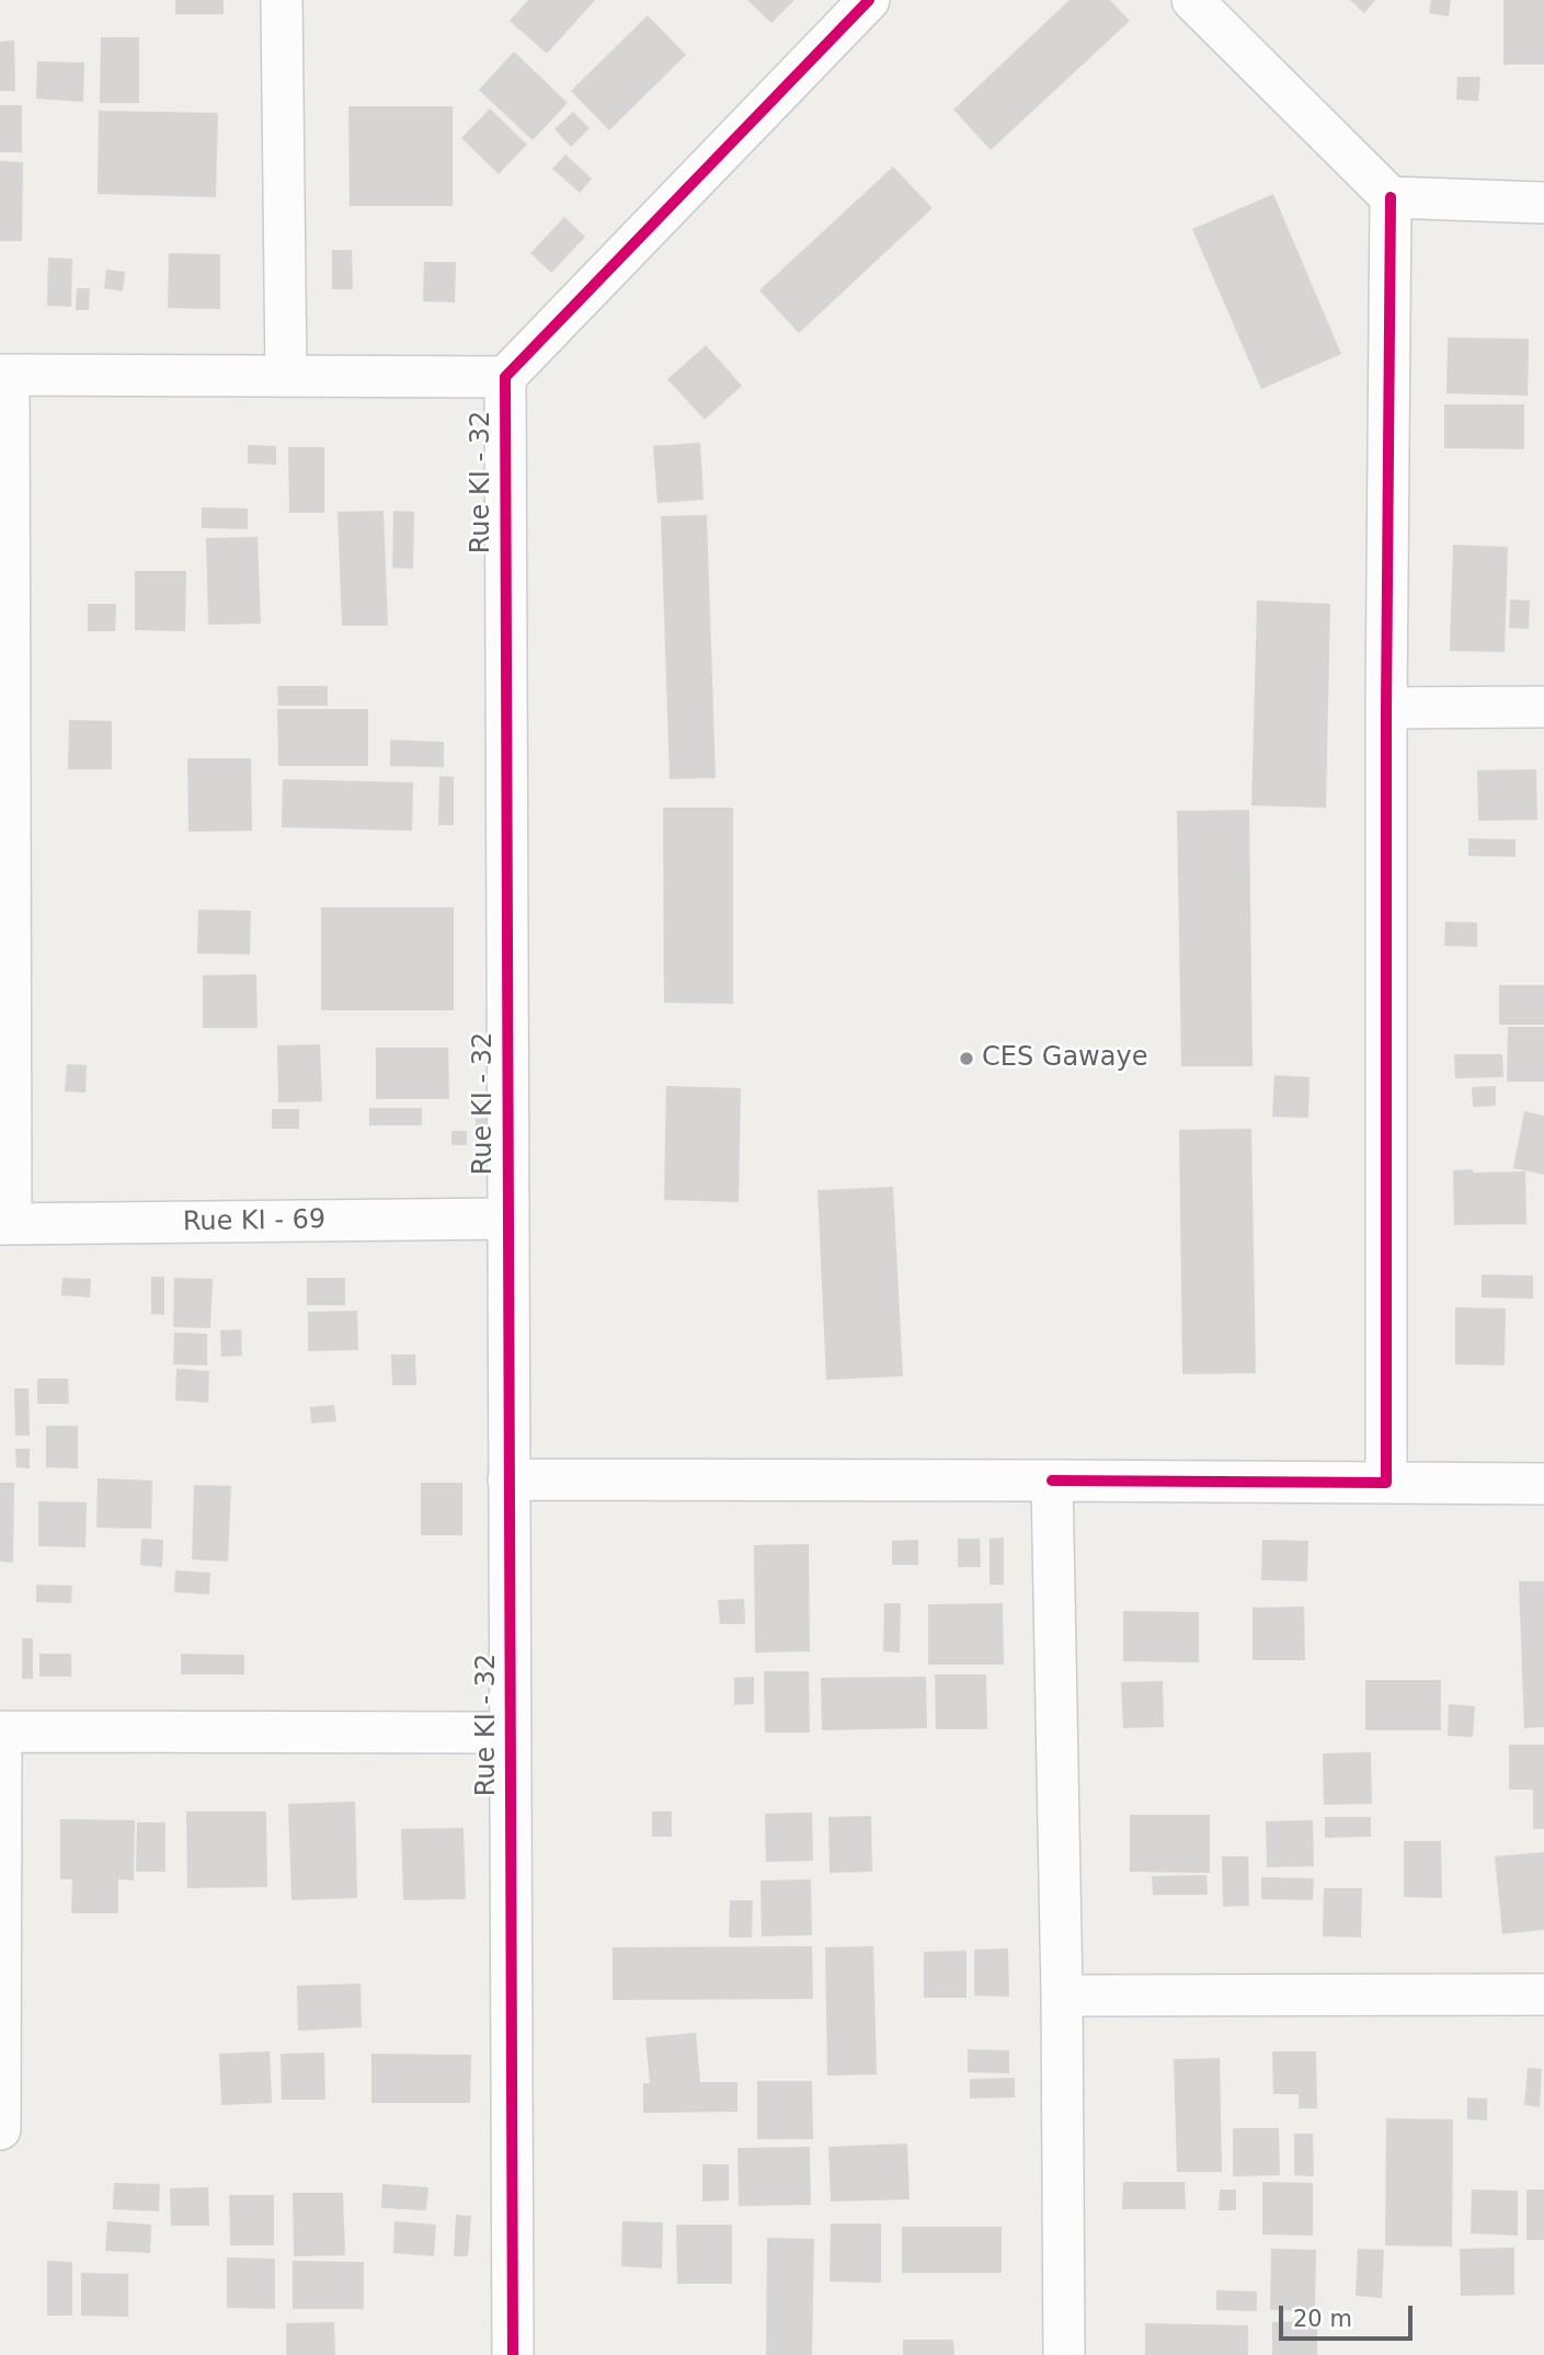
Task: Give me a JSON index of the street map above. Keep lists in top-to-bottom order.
{
  "streets": {
    "street": ["Rue KI - 32", "Rue KI - 69"]
  },
  "crossings": [
    ["Rue KI - 32", "Rue KI - 69"]
  ],
  "places": ["CES Gawaye"],
  "scale_bar": "20 m"
}
